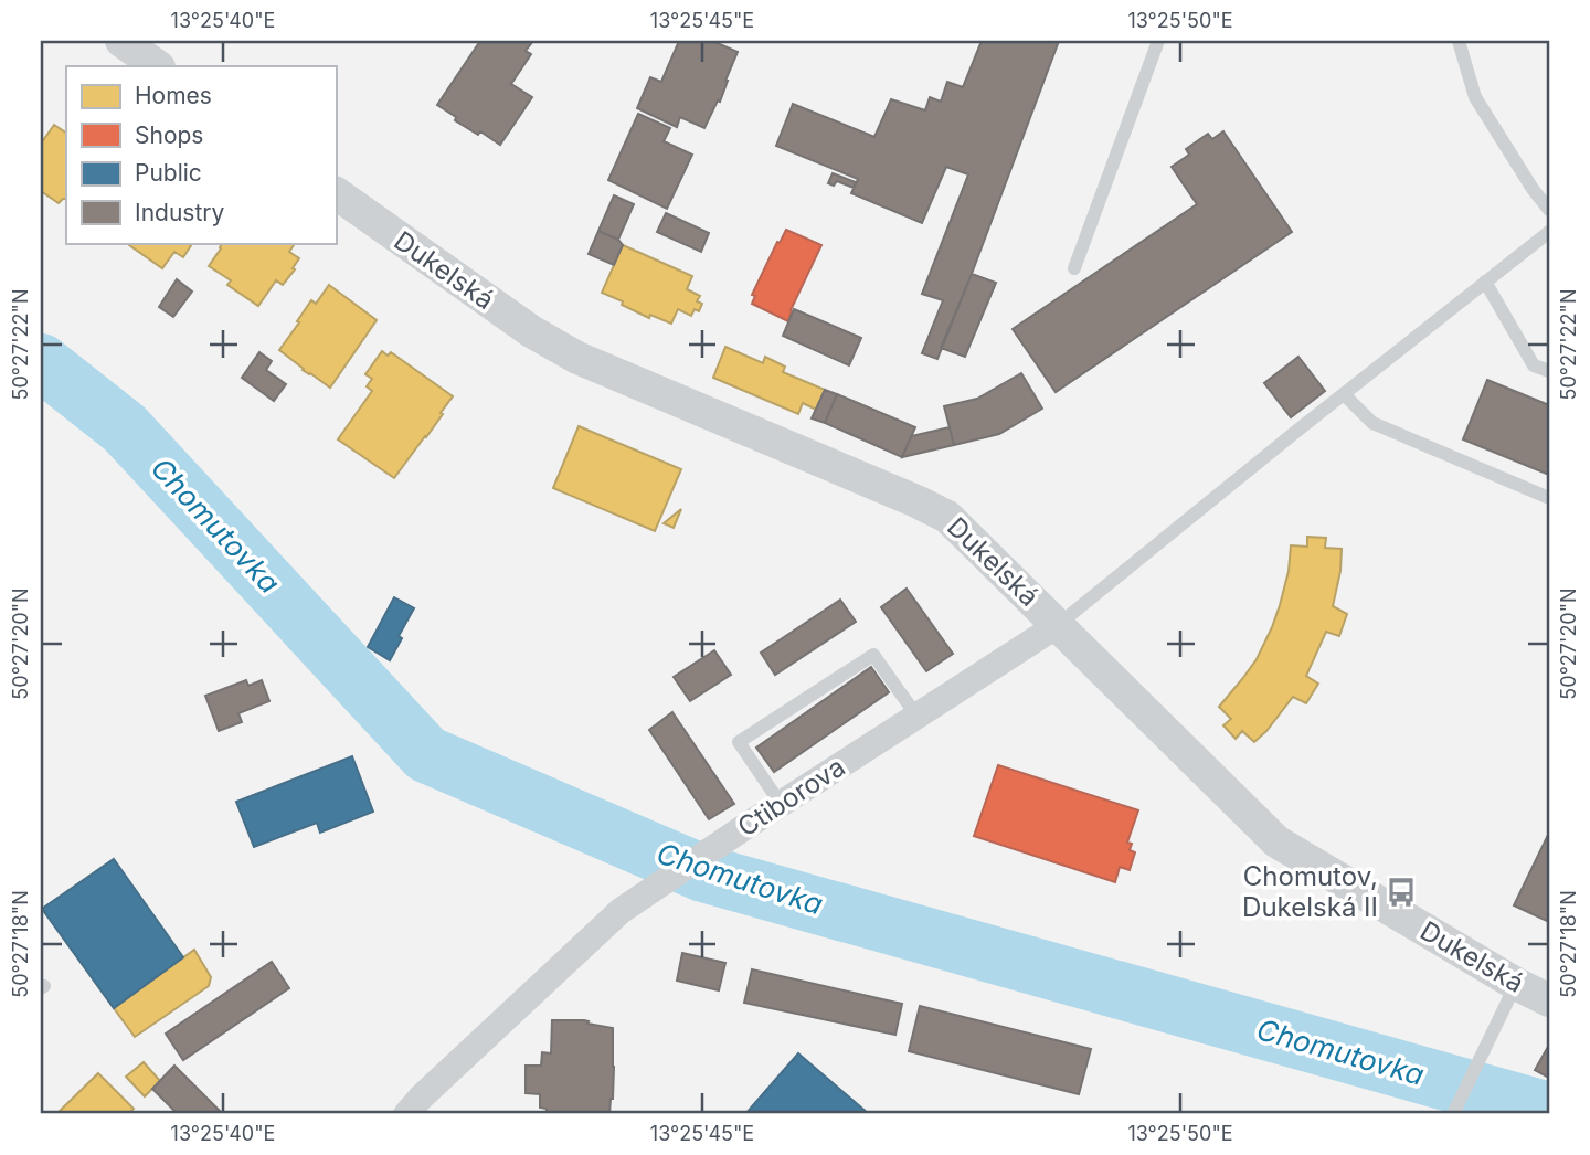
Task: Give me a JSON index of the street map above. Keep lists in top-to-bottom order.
{
  "streets": {
    "street": ["Dukelská", "Ctiborova"]
  },
  "crossings": [
    ["Dukelská", "Ctiborova"]
  ],
  "water": ["Chomutovka"],
  "places": {
    "bus stop": ["Chomutov, Dukelská II"]
  },
  "legend": [
    "Homes",
    "Shops",
    "Public",
    "Industry"
  ],
  "coordinates": [
    "13°25'40\"E",
    "13°25'45\"E",
    "13°25'50\"E",
    "50°27'22\"N",
    "50°27'20\"N",
    "50°27'18\"N"
  ]
}
